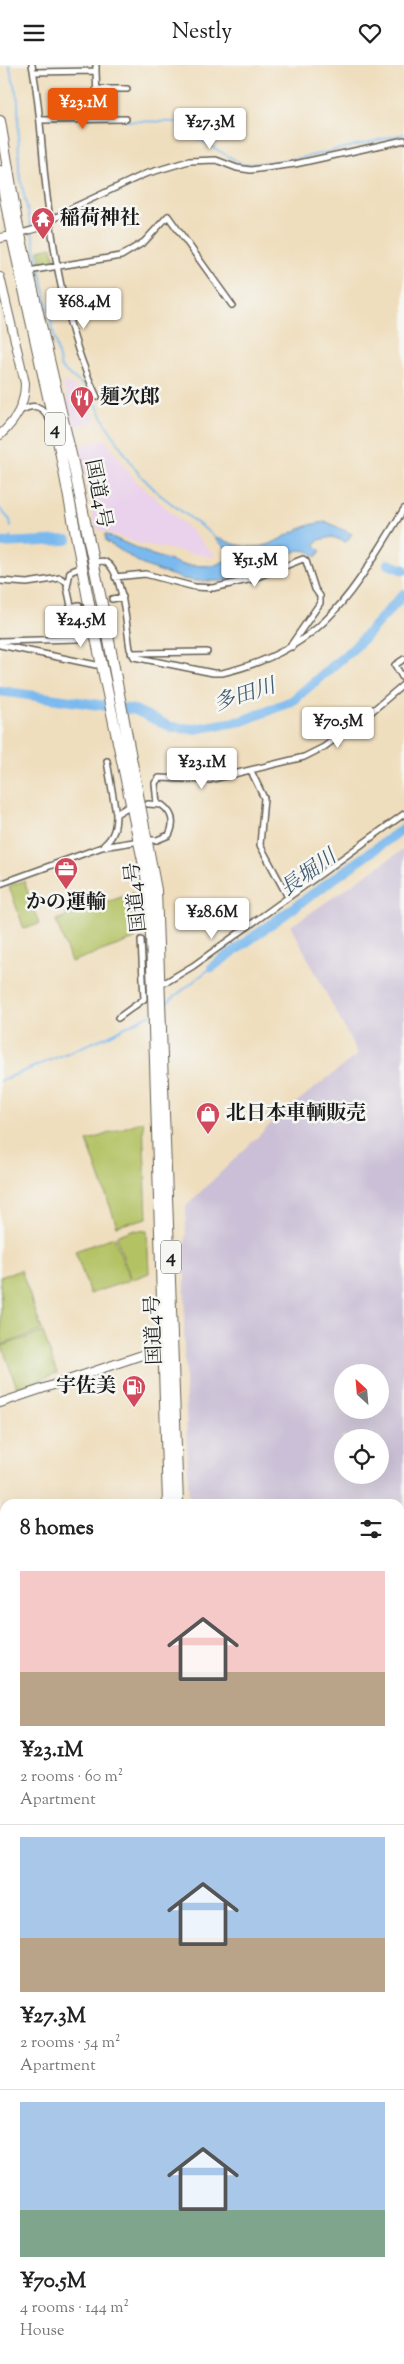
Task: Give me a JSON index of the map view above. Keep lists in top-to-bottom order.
{
  "streets": {
    "highway": ["4", "国道4号"]
  },
  "water": ["多田川", "長堀川"],
  "places": {
    "temple": ["稲荷神社"],
    "restaurant": ["麺次郎"],
    "office": ["かの運輸"],
    "shop": ["北日本車輌販売"],
    "fuel station": ["宇佐美"]
  },
  "north": "top left",
  "page": {
    "header": "Nestly",
    "price": [
      "¥23.1M",
      "¥27.3M",
      "¥68.4M",
      "¥51.5M",
      "¥24.5M",
      "¥70.5M",
      "¥23.1M",
      "¥28.6M"
    ],
    "heading": "8 homes",
    "list": [
      {
        "name": "¥23.1M",
        "note": "2 rooms · 60 m² · Apartment"
      },
      {
        "name": "¥27.3M",
        "note": "2 rooms · 54 m² · Apartment"
      },
      {
        "name": "¥70.5M",
        "note": "4 rooms · 144 m² · House"
      }
    ]
  }
}
